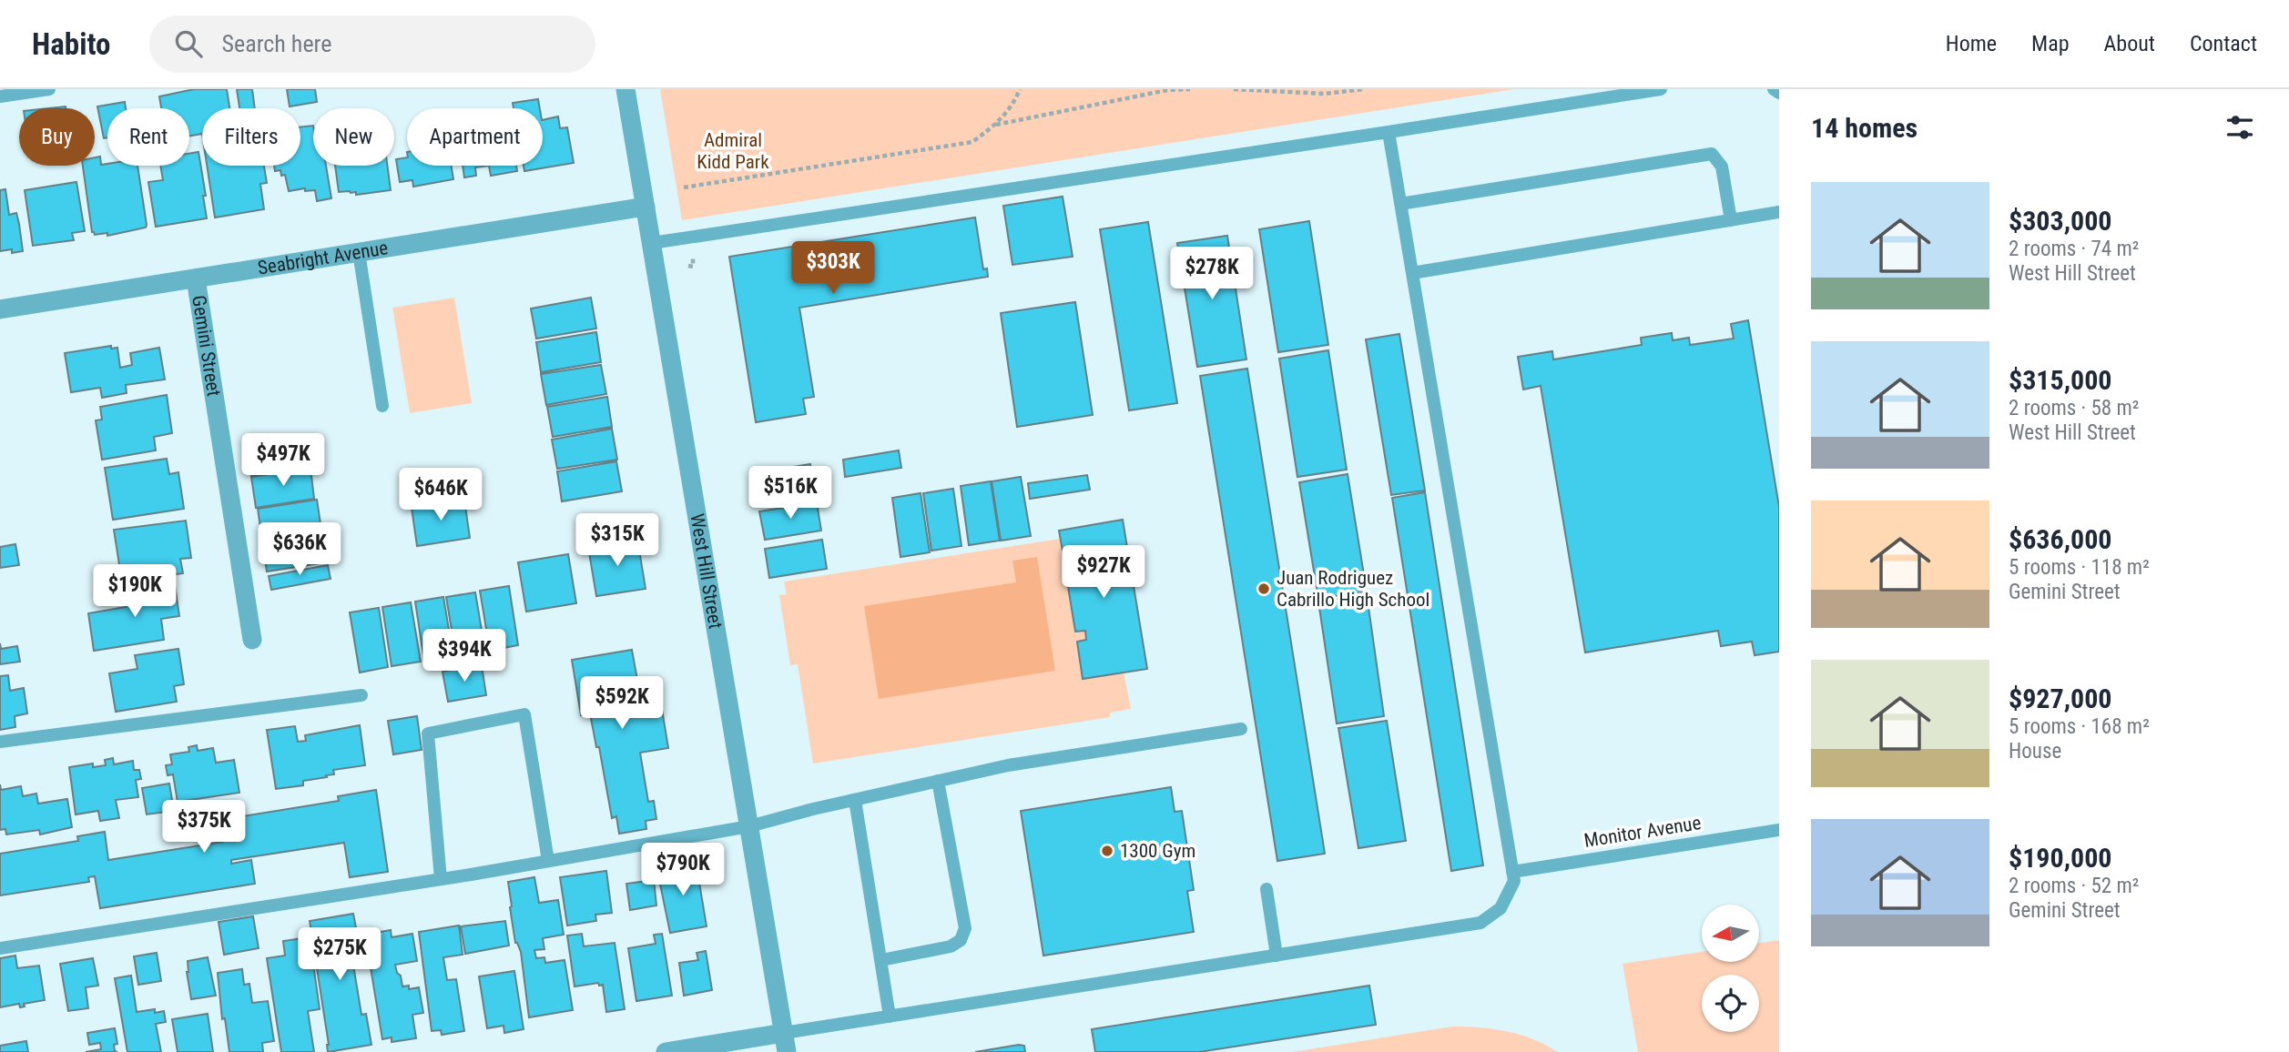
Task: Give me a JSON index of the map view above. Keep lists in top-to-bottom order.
{
  "streets": {
    "street": ["Seabright Avenue", "Gemini Street", "West Hill Street"],
    "lane": ["Monitor Avenue"]
  },
  "crossings": [
    ["Seabright Avenue", "Gemini Street"],
    ["Seabright Avenue", "West Hill Street"]
  ],
  "parks": ["Admiral Kidd Park"],
  "places": ["Juan Rodriguez Cabrillo High School", "1300 Gym"],
  "north": "left",
  "page": {
    "header": "Habito",
    "search": "Search here",
    "nav": [
      "Home",
      "Map",
      "About",
      "Contact"
    ],
    "heading": "14 homes",
    "chip": [
      "Buy",
      "Rent",
      "Filters",
      "New",
      "Apartment"
    ],
    "list": [
      {
        "name": "$303,000",
        "note": "2 rooms · 74 m² · West Hill Street"
      },
      {
        "name": "$315,000",
        "note": "2 rooms · 58 m² · West Hill Street"
      },
      {
        "name": "$636,000",
        "note": "5 rooms · 118 m² · Gemini Street"
      },
      {
        "name": "$927,000",
        "note": "5 rooms · 168 m² · House"
      },
      {
        "name": "$190,000",
        "note": "2 rooms · 52 m² · Gemini Street"
      }
    ],
    "price": [
      "$303K",
      "$278K",
      "$497K",
      "$516K",
      "$646K",
      "$315K",
      "$636K",
      "$927K",
      "$190K",
      "$394K",
      "$592K",
      "$375K",
      "$790K",
      "$275K"
    ]
  }
}
